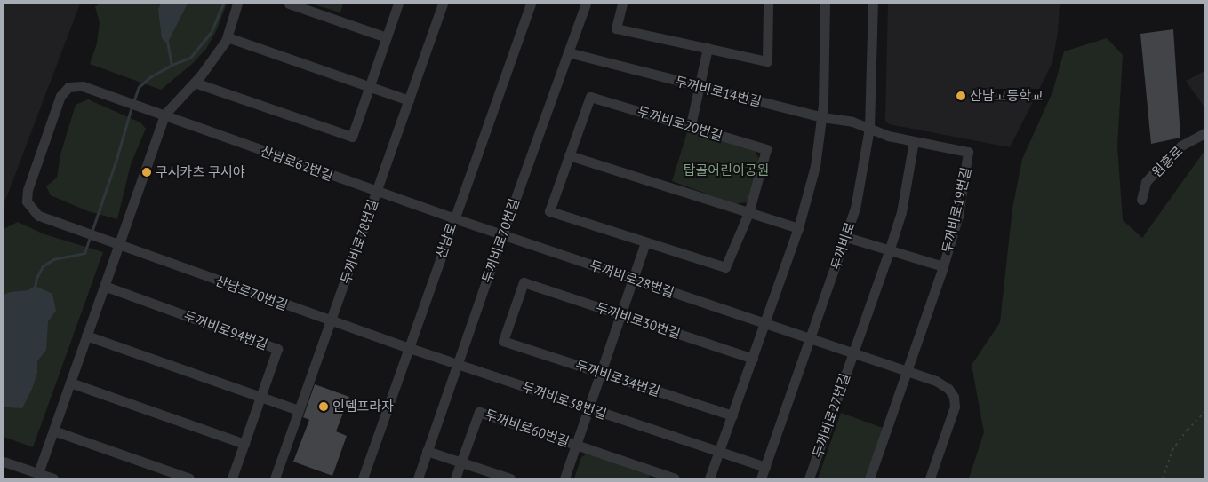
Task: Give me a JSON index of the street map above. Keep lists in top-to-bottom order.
{
  "streets": {
    "street": [
      "두꺼비로14번길",
      "두꺼비로20번길",
      "원흥로",
      "산남로62번길",
      "두꺼비로19번길",
      "산남로",
      "두꺼비로70번길",
      "두꺼비로78번길",
      "두꺼비로",
      "두꺼비로28번길",
      "산남로70번길",
      "두꺼비로30번길",
      "두꺼비로94번길",
      "두꺼비로34번길",
      "두꺼비로38번길",
      "두꺼비로27번길",
      "두꺼비로60번길"
    ]
  },
  "crossings": [
    ["두꺼비로14번길", "두꺼비로19번길"],
    ["두꺼비로14번길", "두꺼비로70번길"],
    ["두꺼비로14번길", "두꺼비로"],
    ["두꺼비로20번길", "두꺼비로60번길"],
    ["산남로62번길", "산남로"],
    ["산남로62번길", "두꺼비로78번길"],
    ["산남로62번길", "두꺼비로28번길"],
    ["산남로62번길", "산남로70번길"],
    ["두꺼비로19번길", "두꺼비로"],
    ["두꺼비로19번길", "두꺼비로27번길"],
    ["산남로", "두꺼비로28번길"],
    ["산남로", "산남로70번길"],
    ["산남로", "두꺼비로38번길"],
    ["두꺼비로70번길", "두꺼비로28번길"],
    ["두꺼비로70번길", "두꺼비로38번길"],
    ["두꺼비로78번길", "산남로70번길"],
    ["두꺼비로", "두꺼비로28번길"],
    ["두꺼비로", "두꺼비로38번길"],
    ["두꺼비로28번길", "두꺼비로60번길"],
    ["산남로70번길", "두꺼비로38번길"],
    ["두꺼비로30번길", "두꺼비로34번길"],
    ["두꺼비로30번길", "두꺼비로60번길"],
    ["두꺼비로34번길", "두꺼비로60번길"],
    ["두꺼비로38번길", "두꺼비로60번길"]
  ],
  "parks": ["탑골어린이공원"],
  "places": ["산남고등학교", "쿠시카츠 쿠시야", "인뎀프라자"]
}
